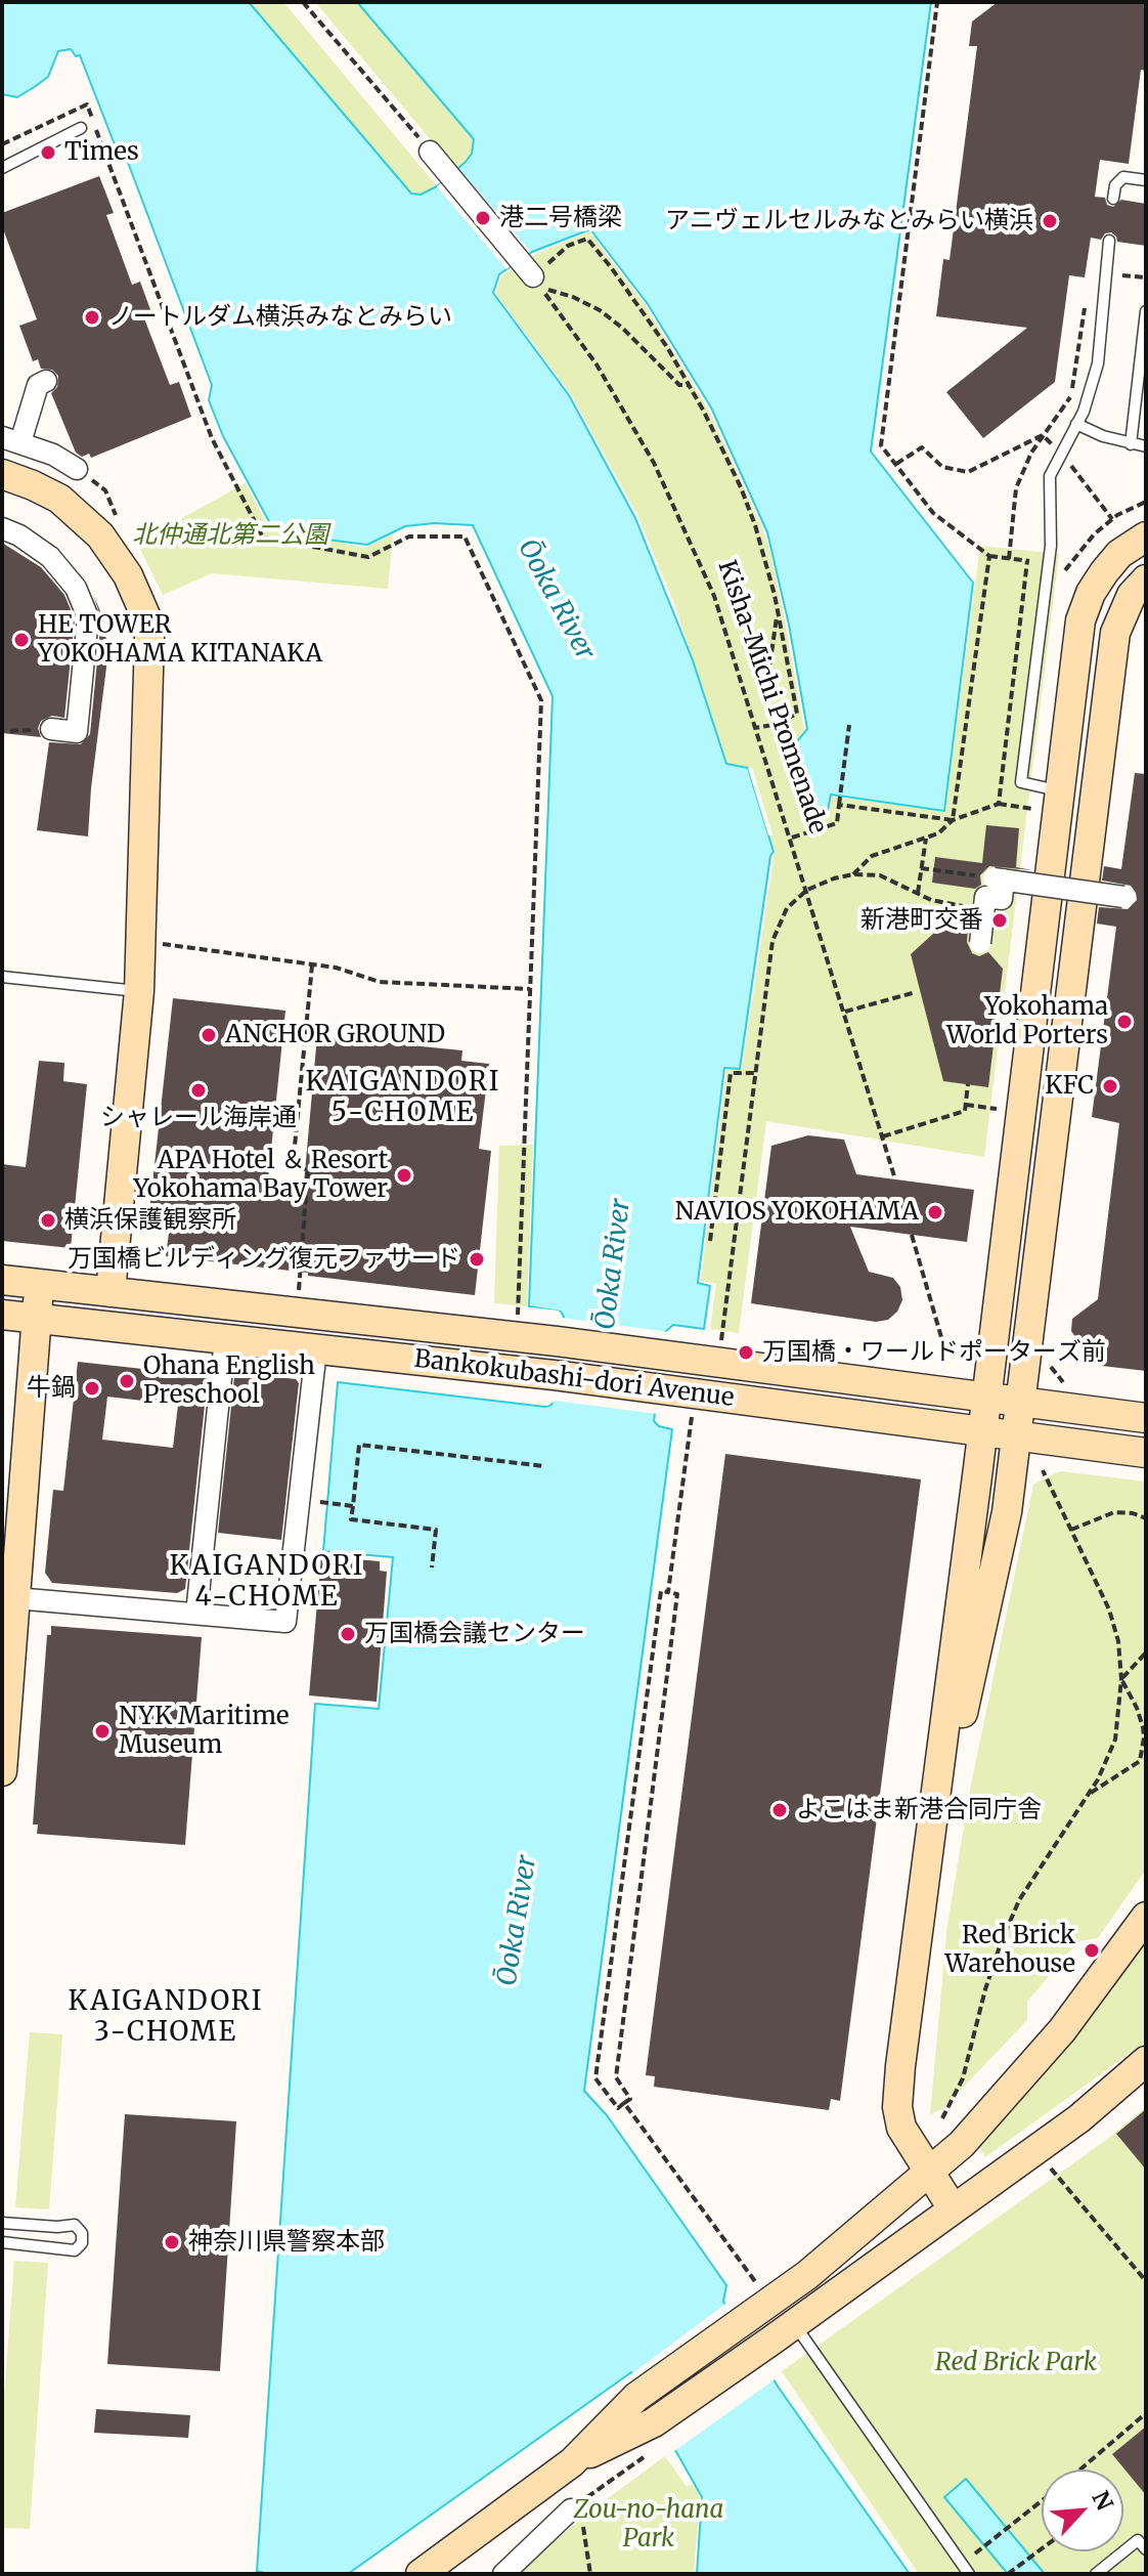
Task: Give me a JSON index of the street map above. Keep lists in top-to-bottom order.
{
  "streets": {
    "street": ["Bankokubashi-dori Avenue"],
    "path": ["Kisha-Michi Promenade"]
  },
  "districts": ["KAIGANDORI 5-CHOME", "KAIGANDORI 4-CHOME", "KAIGANDORI 3-CHOME"],
  "water": ["Ōoka River"],
  "parks": ["北仲通北第二公園", "Red Brick Park", "Zou-no-hana Park"],
  "places": [
    "Times",
    "港二号橋梁",
    "アニヴェルセルみなとみらい横浜",
    "ノートルダム横浜みなとみらい",
    "HE TOWER YOKOHAMA KITANAKA",
    "新港町交番",
    "Yokohama World Porters",
    "ANCHOR GROUND",
    "KFC",
    "シャレール海岸通",
    "APA Hotel ＆ Resort Yokohama Bay Tower",
    "NAVIOS YOKOHAMA",
    "横浜保護観察所",
    "万国橋ビルディング復元ファサード",
    "万国橋・ワールドポーターズ前",
    "Ohana English Preschool",
    "牛鍋",
    "万国橋会議センター",
    "NYK Maritime Museum",
    "よこはま新港合同庁舎",
    "Red Brick Warehouse",
    "神奈川県警察本部"
  ],
  "north": "top right"
}
